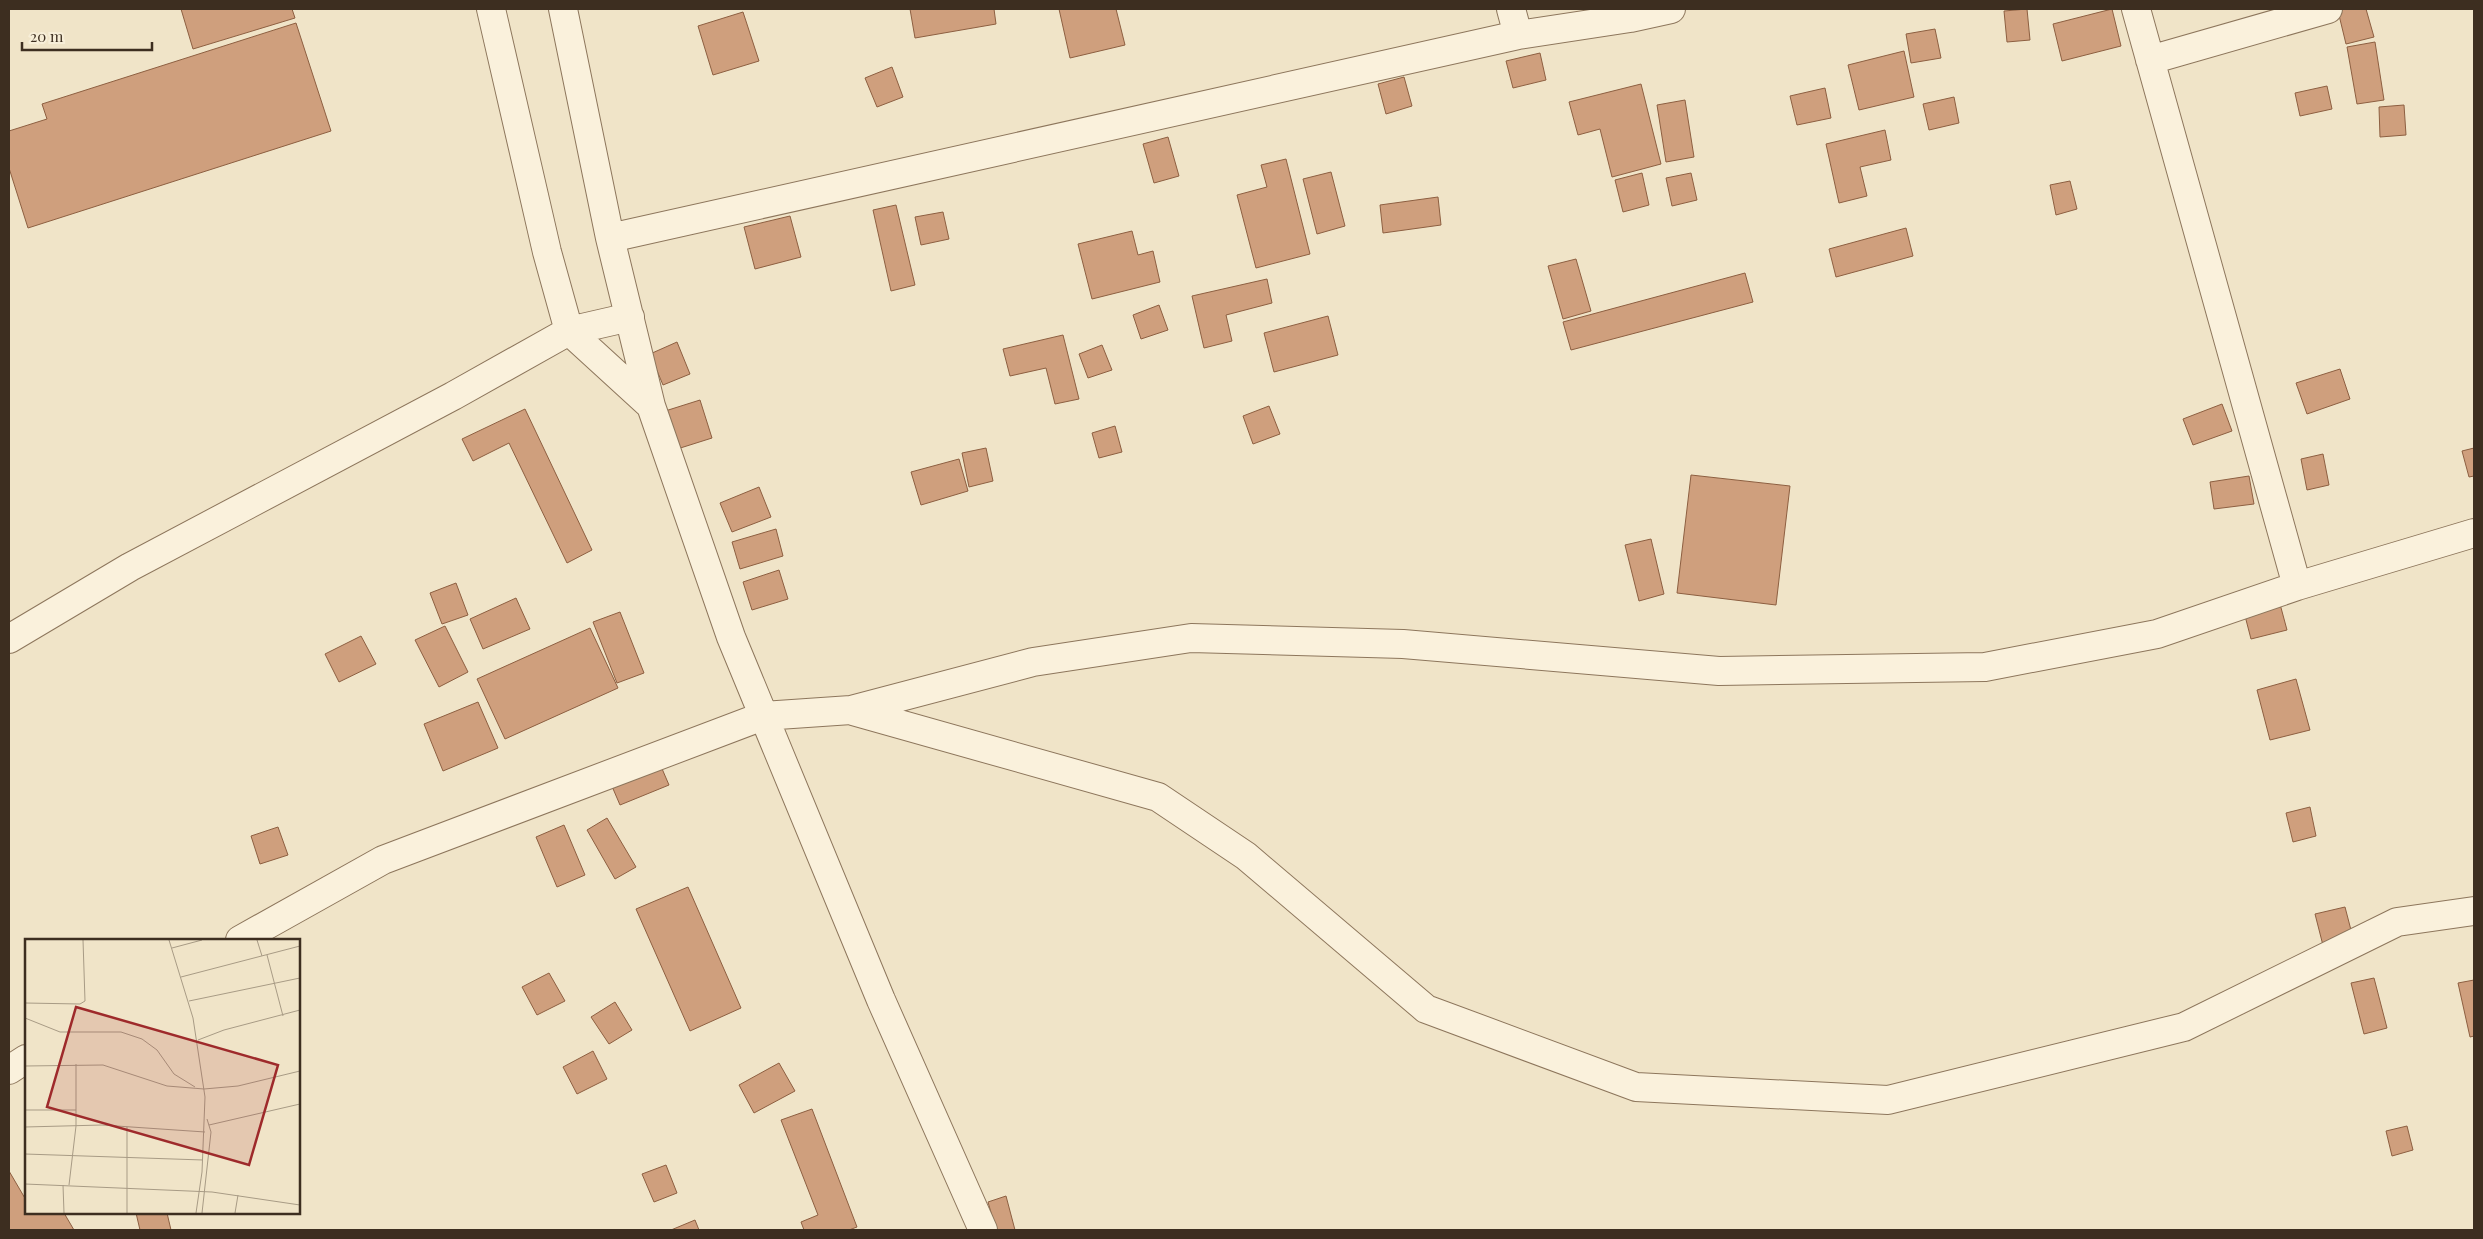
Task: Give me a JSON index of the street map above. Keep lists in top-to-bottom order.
{
  "scale_bar": "20 m"
}
